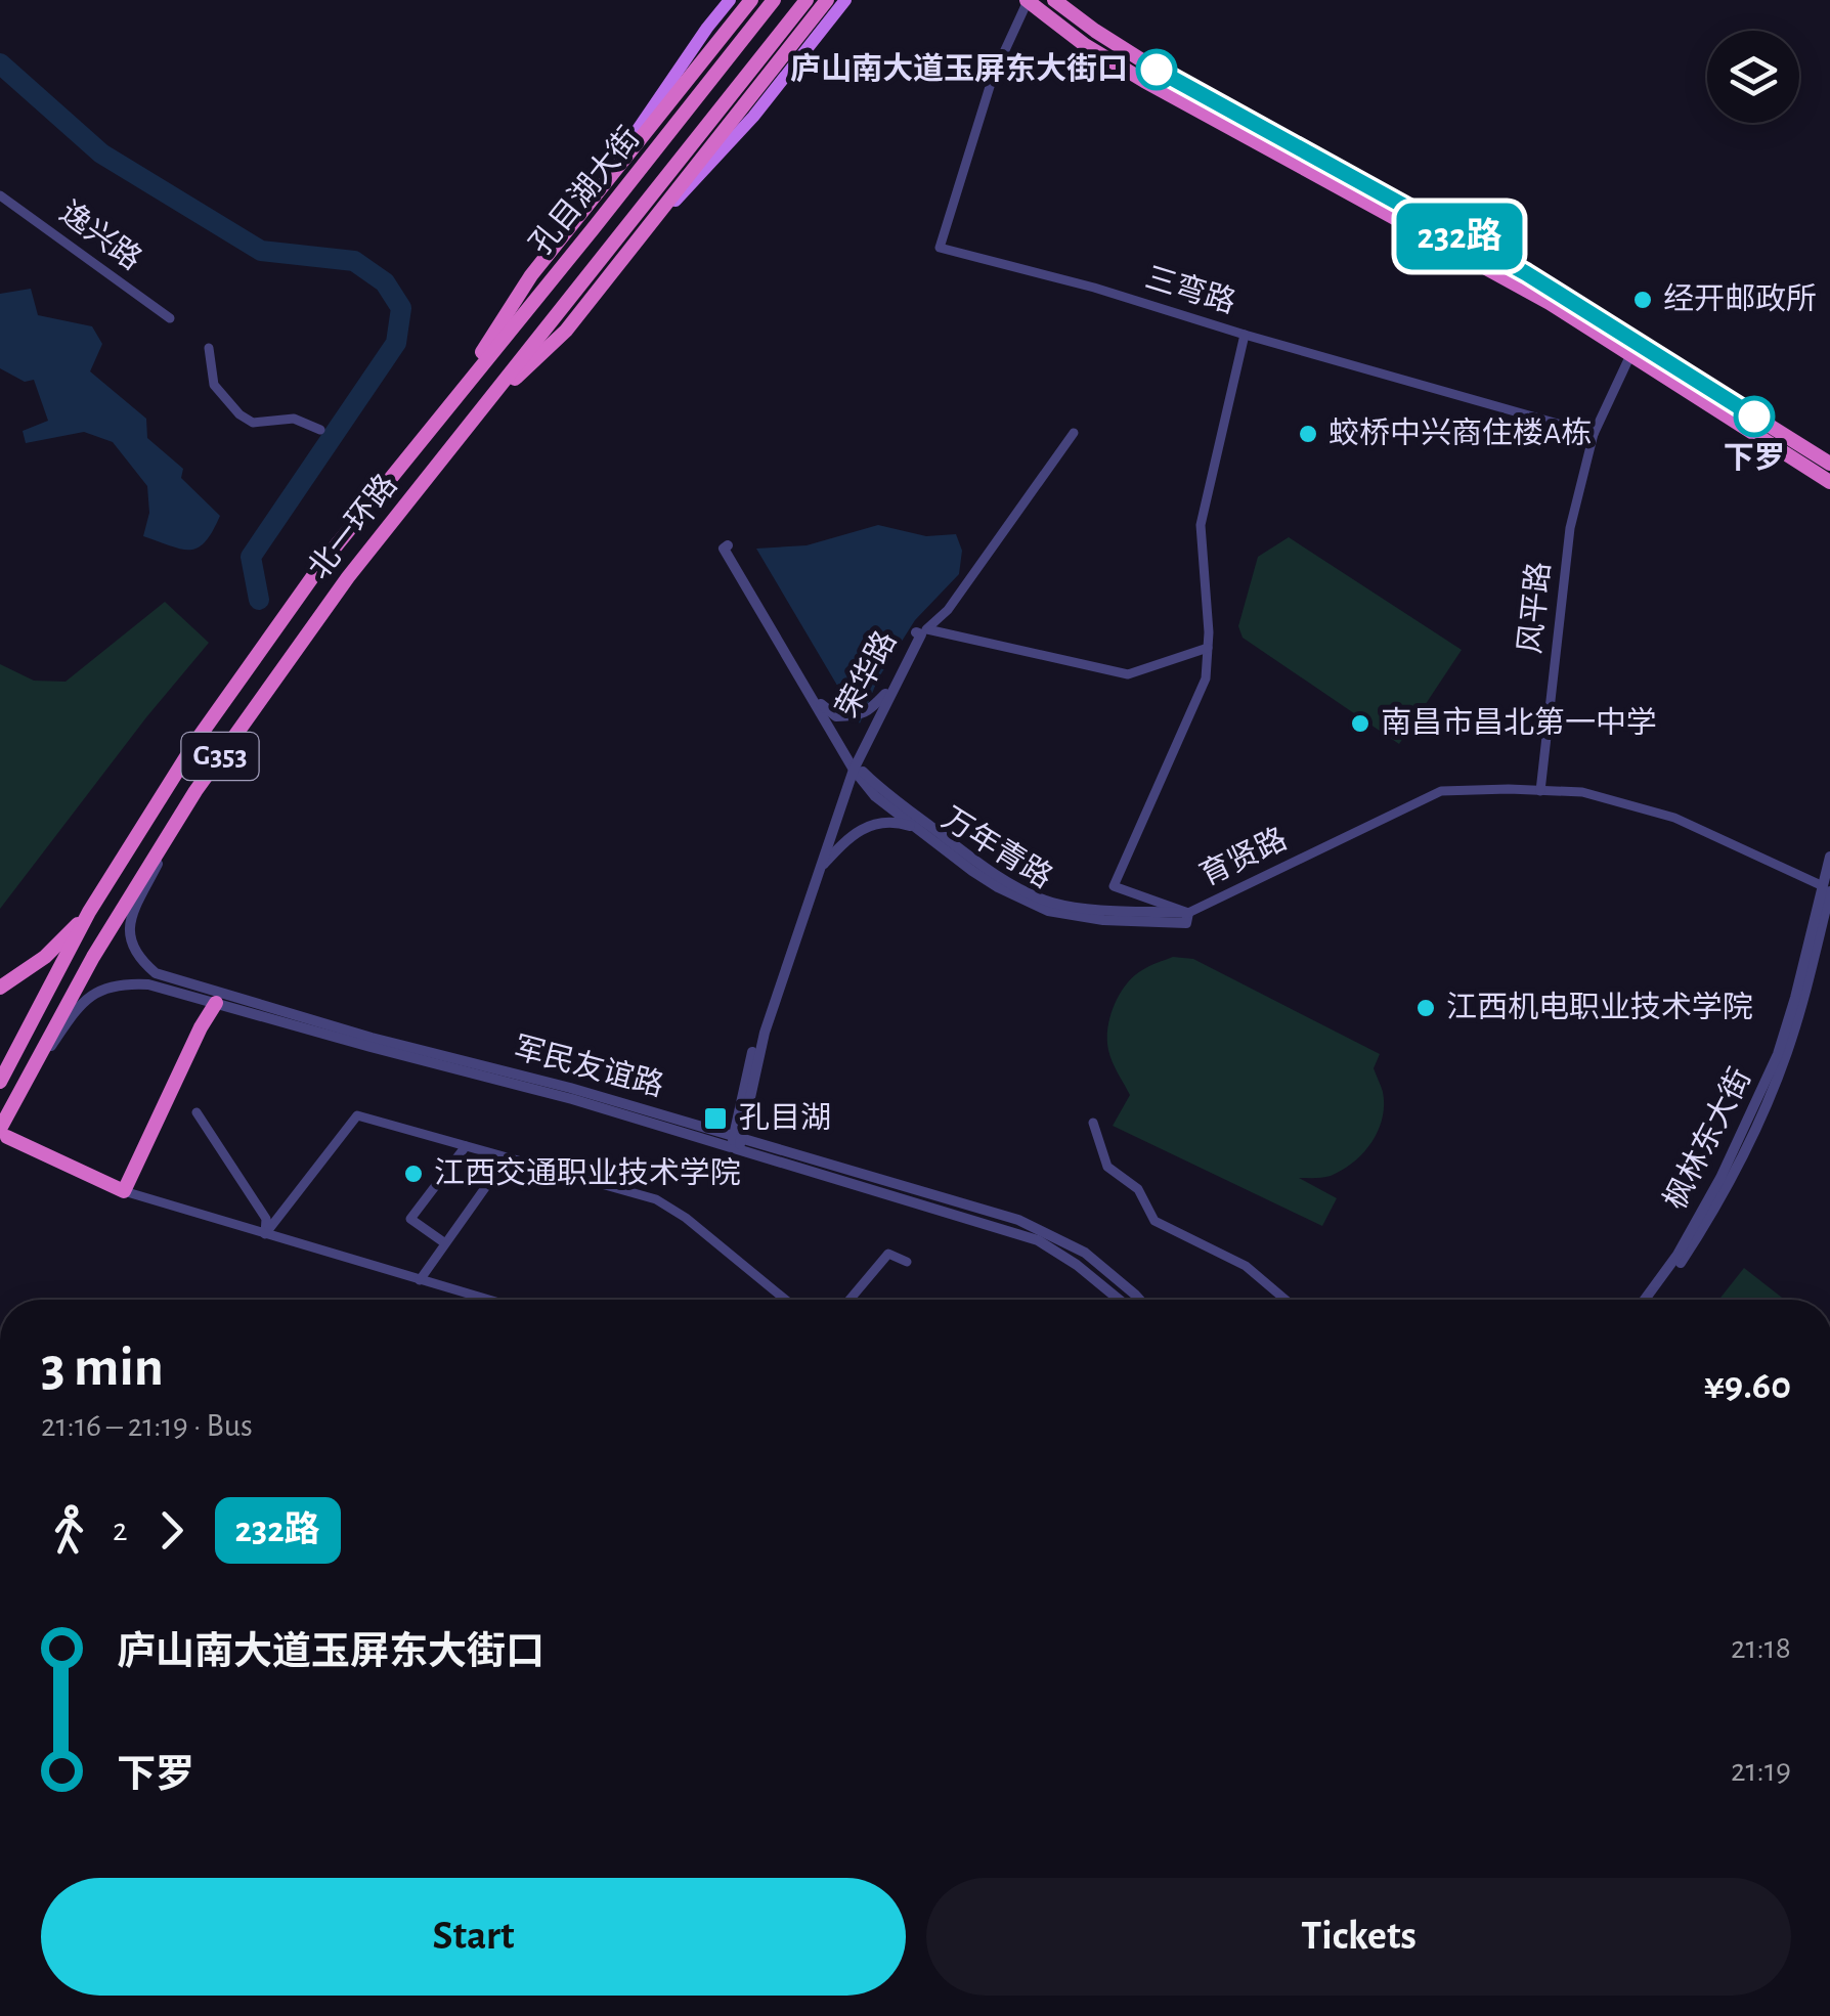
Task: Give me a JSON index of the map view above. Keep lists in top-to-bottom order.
{
  "streets": {
    "highway": ["孔目湖大街", "北一环路", "G353"],
    "street": [
      "逸兴路",
      "三弯路",
      "风平路",
      "荣华路",
      "万年青路",
      "育贤路",
      "军民友谊路",
      "枫林东大街"
    ]
  },
  "crossings": [
    ["孔目湖大街", "北一环路"],
    ["孔目湖大街", "G353"],
    ["三弯路", "风平路"],
    ["三弯路", "育贤路"],
    ["北一环路", "G353"],
    ["风平路", "育贤路"],
    ["荣华路", "万年青路"],
    ["荣华路", "军民友谊路"],
    ["万年青路", "育贤路"],
    ["育贤路", "枫林东大街"]
  ],
  "places": {
    "other": [
      "庐山南大道玉屏东大街口",
      "经开邮政所",
      "下罗",
      "蛟桥中兴商住楼A栋",
      "南昌市昌北第一中学",
      "江西机电职业技术学院",
      "江西交通职业技术学院"
    ],
    "transit": ["孔目湖"]
  },
  "lines": ["bus line 232路"],
  "page": {
    "on_map": "232路",
    "heading": ["3 min", "21:16 – 21:19 · Bus", "¥9.60"],
    "legs": ["2", "232路"],
    "list": [
      {
        "name": "庐山南大道玉屏东大街口",
        "value": "21:18"
      },
      {
        "name": "下罗",
        "value": "21:19"
      }
    ],
    "buttons": ["Start", "Tickets"]
  }
}
